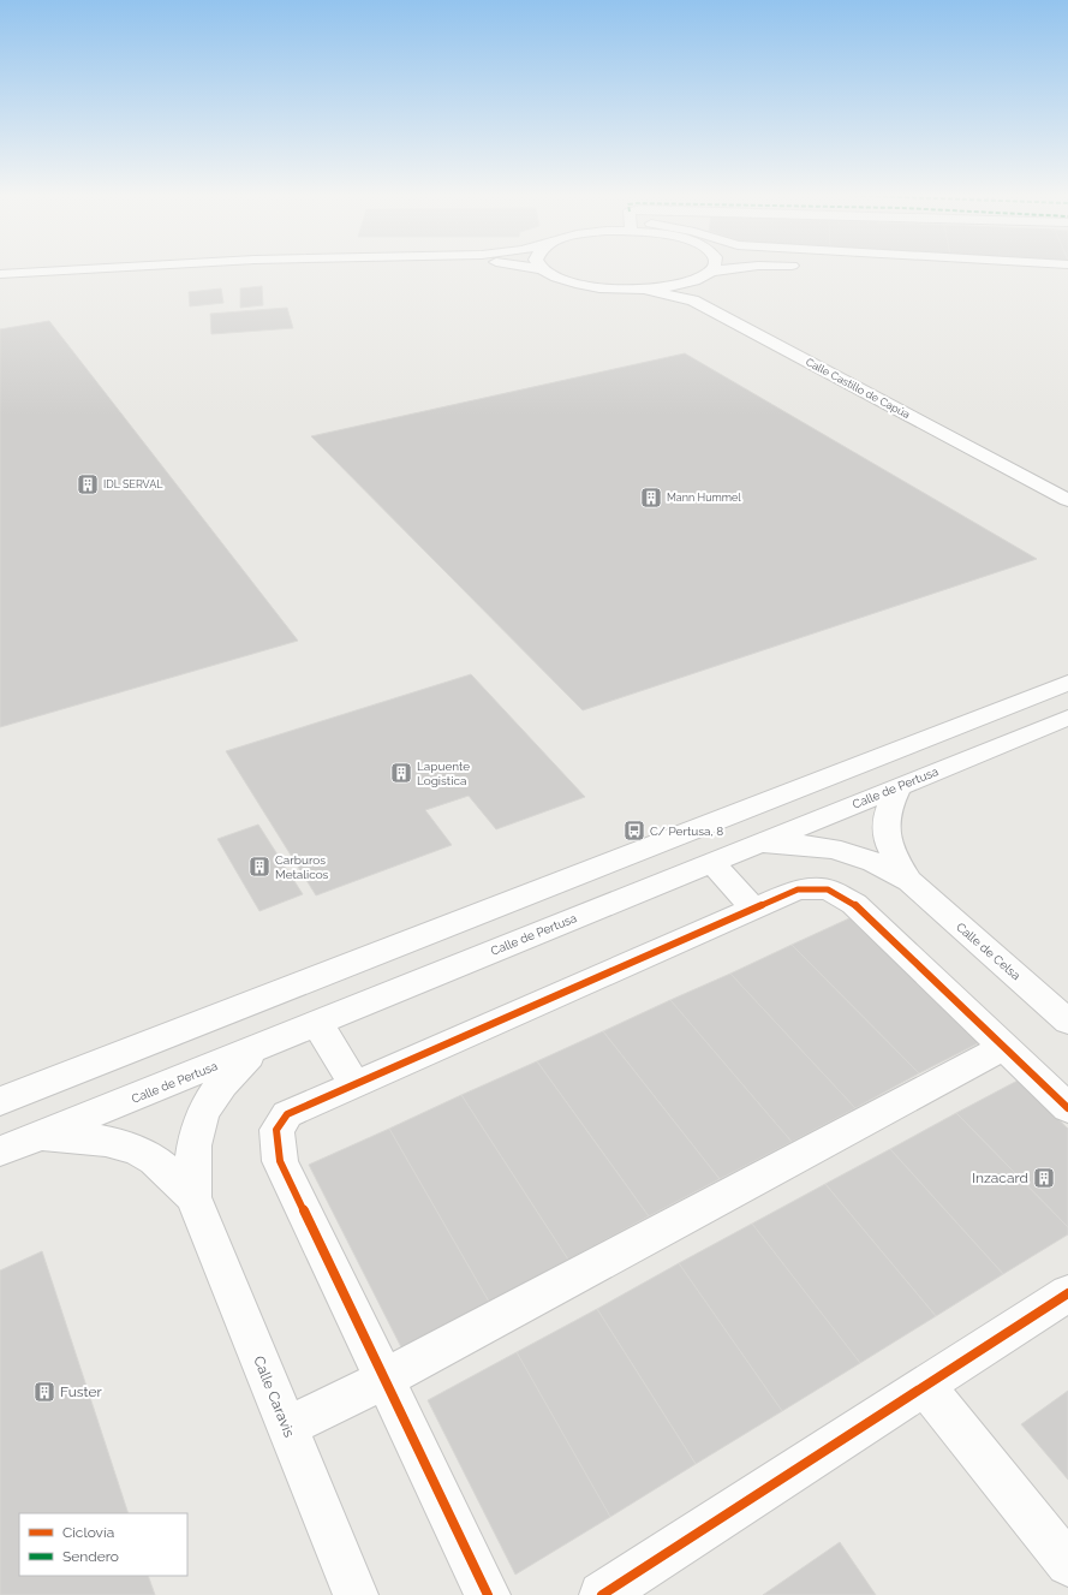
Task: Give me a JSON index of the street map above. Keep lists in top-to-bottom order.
{
  "streets": {
    "street": [
      "Calle Castillo de Capúa",
      "Calle de Pertusa",
      "Calle de Celsa",
      "Calle Caravis"
    ]
  },
  "crossings": [
    ["Calle de Pertusa", "Calle de Celsa"],
    ["Calle de Pertusa", "Calle Caravis"]
  ],
  "places": {
    "building": [
      "IDL SERVAL",
      "Mann Hummel",
      "Lapuente Logistica",
      "Carburos Metalicos",
      "Inzacard",
      "Fuster"
    ],
    "bus stop": ["C/ Pertusa, 8"]
  },
  "legend": ["Ciclovía", "Sendero"]
}
